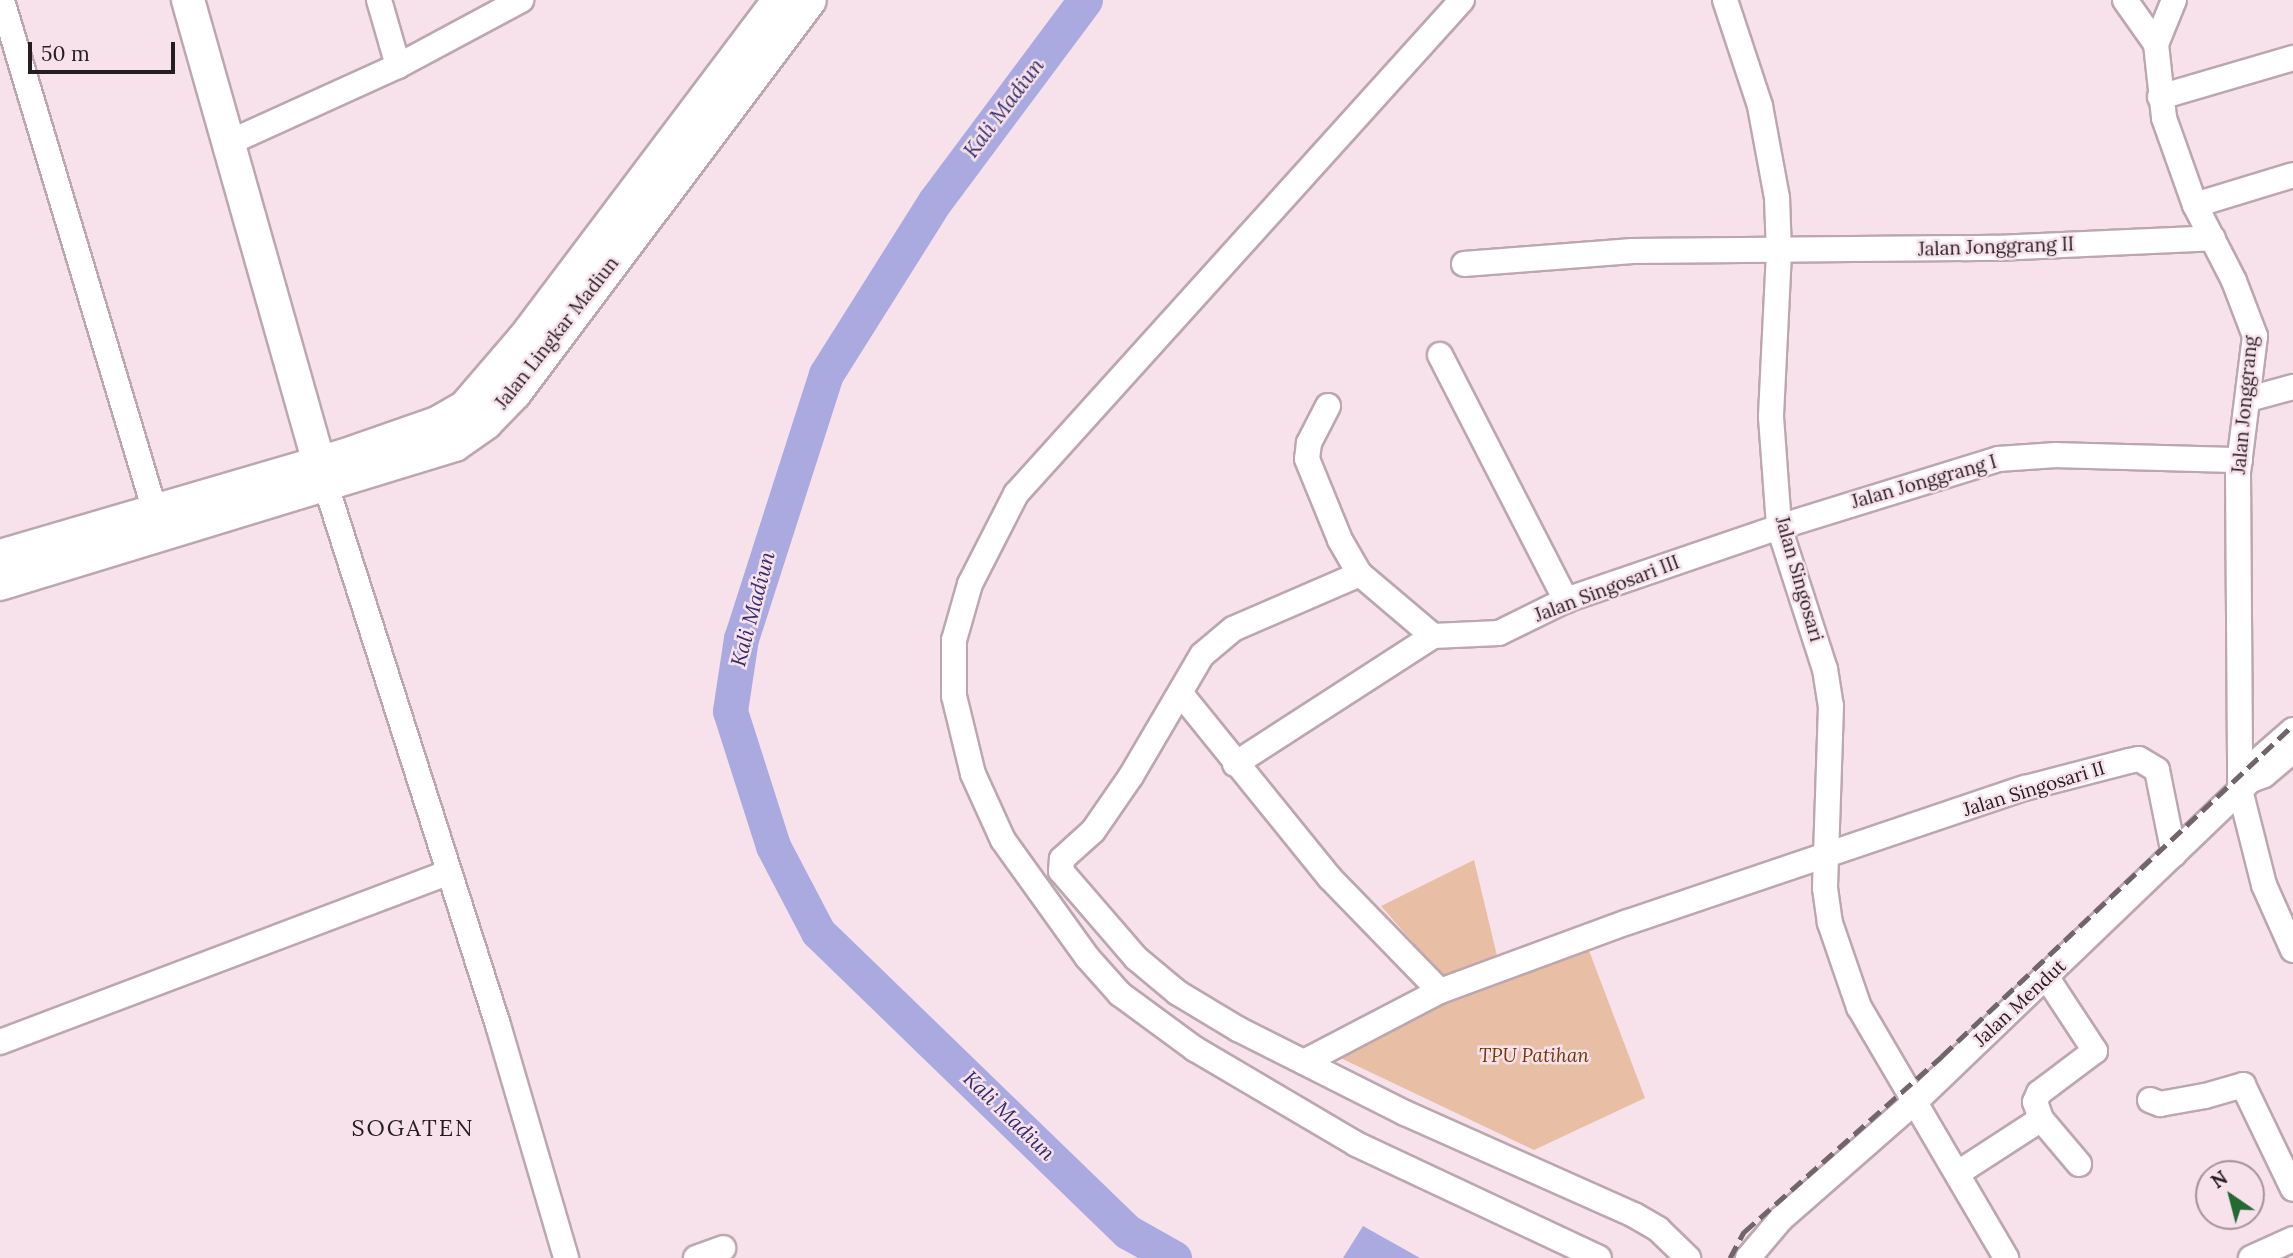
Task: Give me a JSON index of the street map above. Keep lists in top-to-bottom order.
{
  "streets": {
    "main road": ["Jalan Lingkar Madiun"],
    "street": [
      "Jalan Jonggrang II",
      "Jalan Jonggrang",
      "Jalan Jonggrang I",
      "Jalan Singosari",
      "Jalan Singosari III",
      "Jalan Singosari II",
      "Jalan Mendut"
    ]
  },
  "crossings": [
    ["Jalan Jonggrang II", "Jalan Jonggrang"],
    ["Jalan Jonggrang II", "Jalan Singosari"],
    ["Jalan Jonggrang", "Jalan Jonggrang I"],
    ["Jalan Jonggrang", "Jalan Mendut"],
    ["Jalan Jonggrang I", "Jalan Singosari"],
    ["Jalan Jonggrang I", "Jalan Singosari III"],
    ["Jalan Singosari", "Jalan Singosari III"],
    ["Jalan Singosari", "Jalan Singosari II"],
    ["Jalan Singosari", "Jalan Mendut"],
    ["Jalan Singosari II", "Jalan Mendut"]
  ],
  "districts": ["SOGATEN"],
  "water": ["Kali Madiun"],
  "parks": ["TPU Patihan"],
  "scale_bar": "50 m",
  "north": "top left"
}
